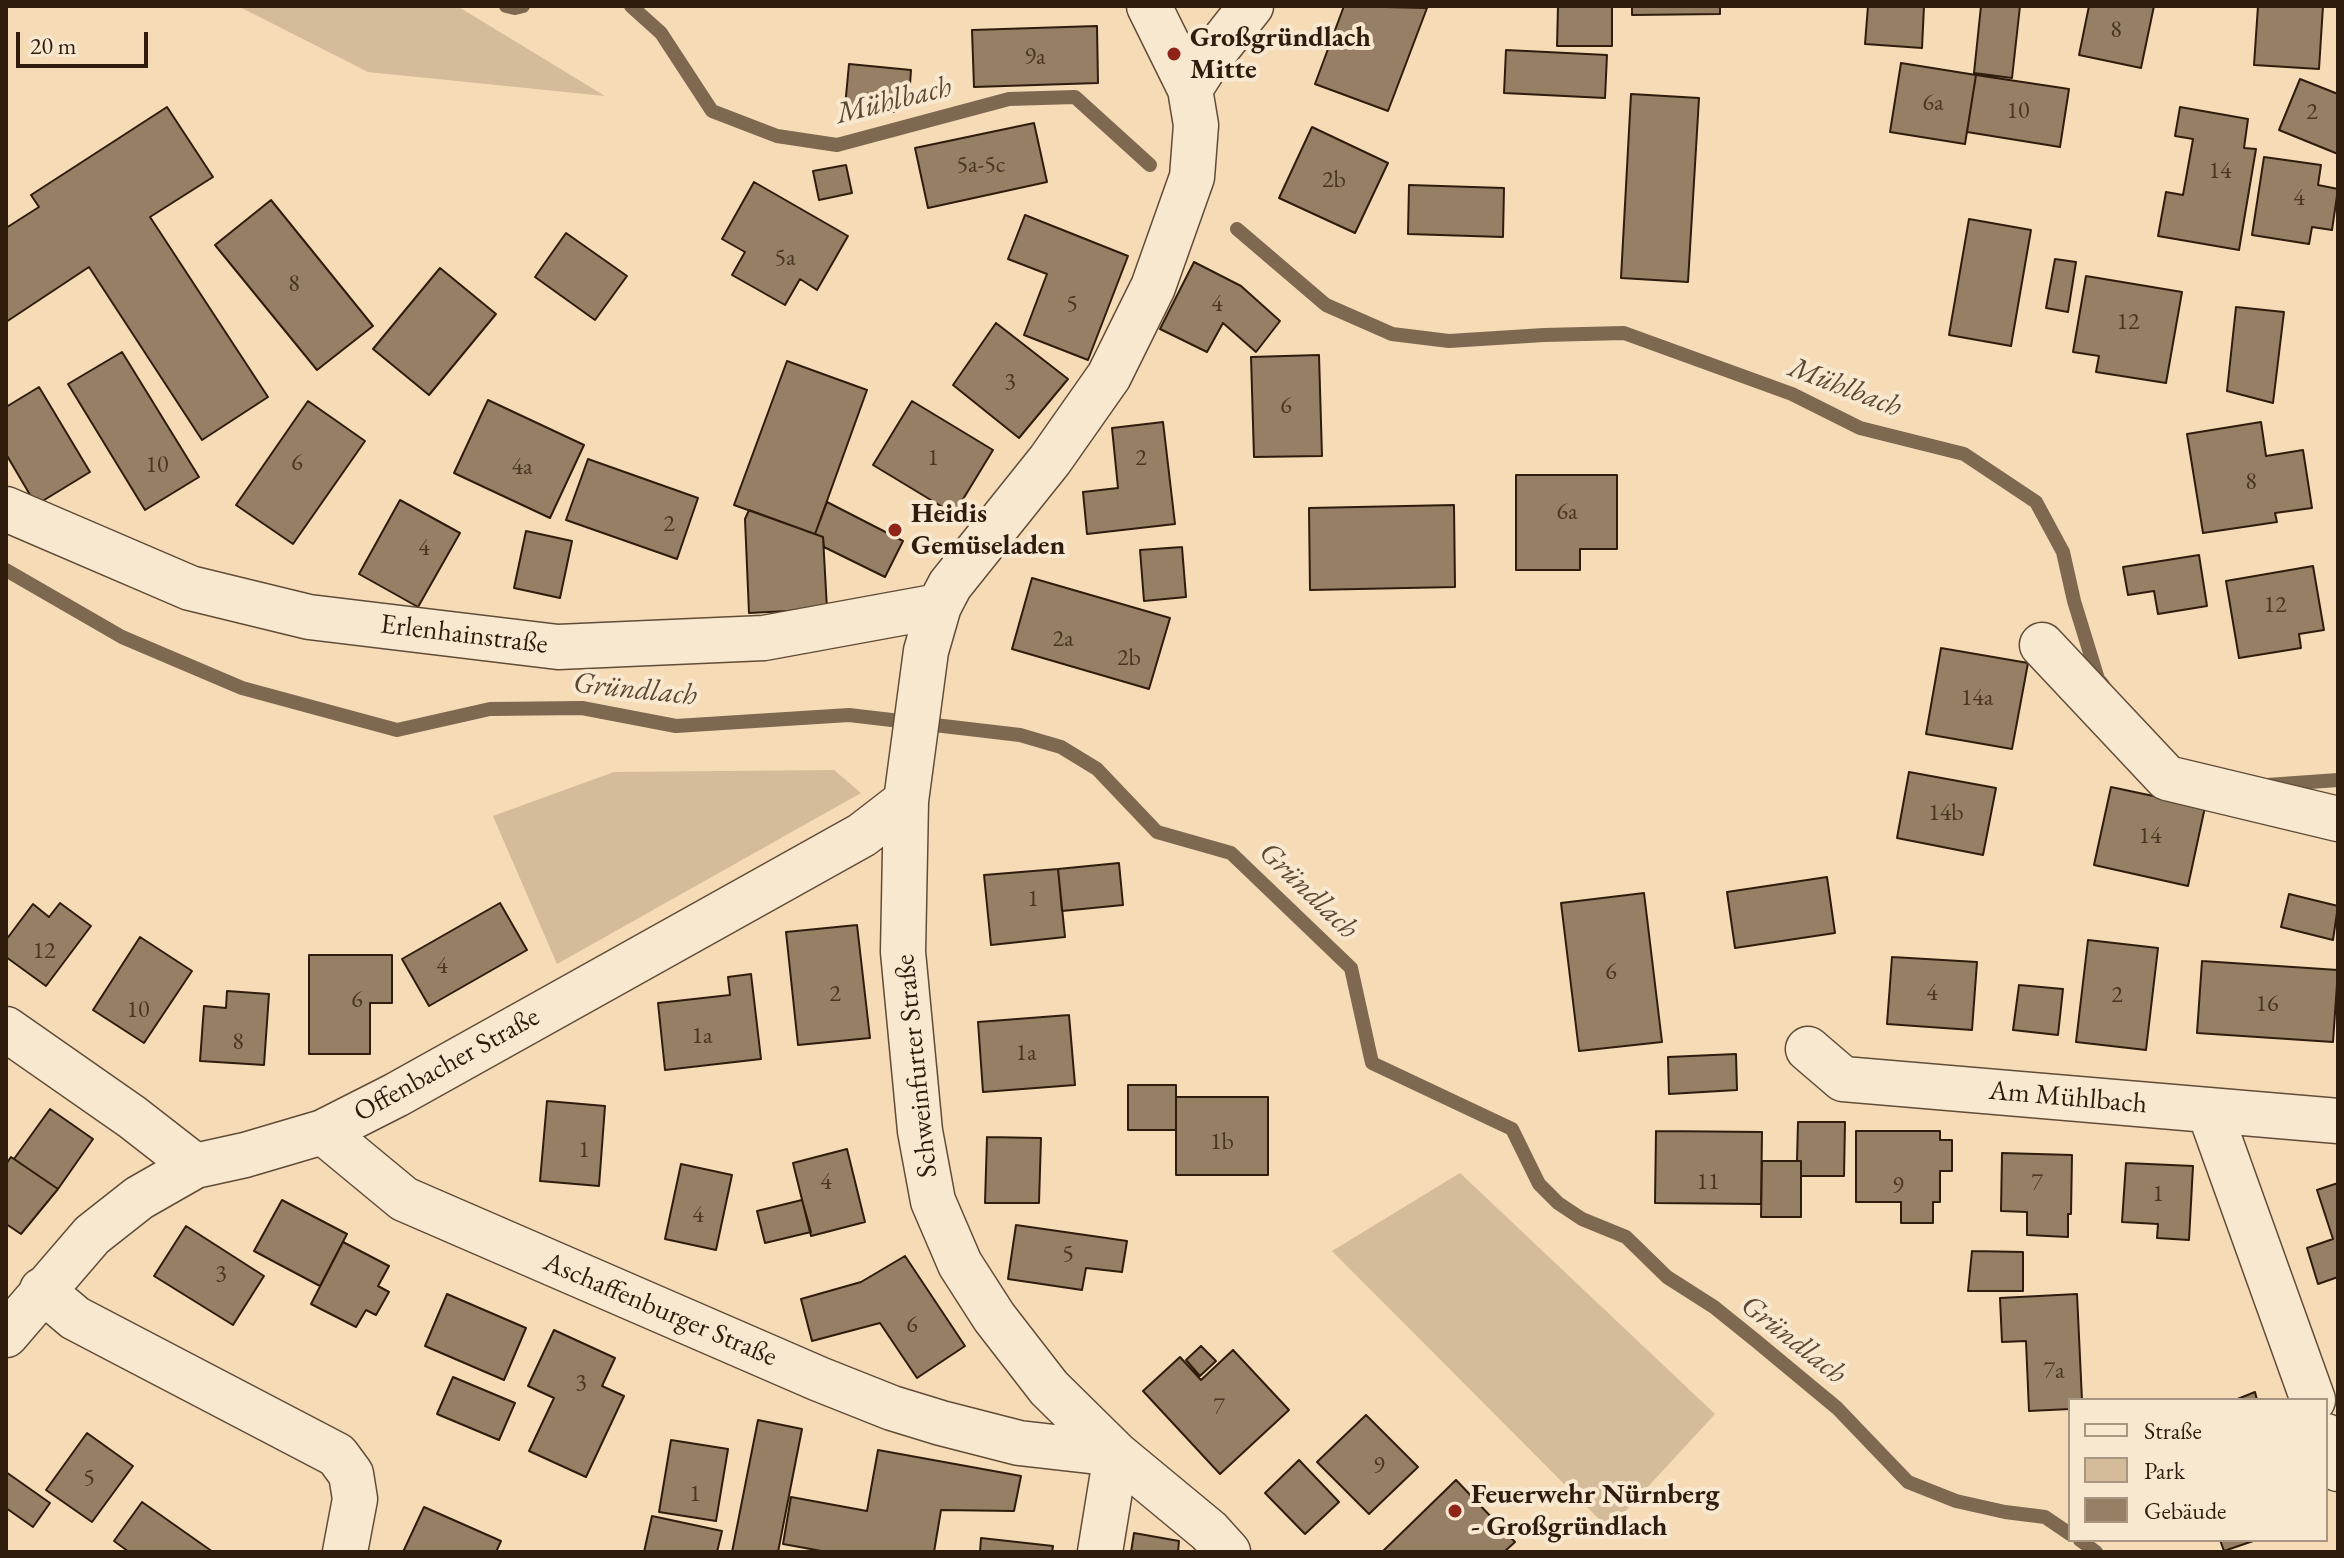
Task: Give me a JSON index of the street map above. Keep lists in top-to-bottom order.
{
  "streets": {
    "street": [
      "Erlenhainstraße",
      "Offenbacher Straße",
      "Schweinfurter Straße",
      "Am Mühlbach",
      "Aschaffenburger Straße"
    ]
  },
  "crossings": [
    ["Erlenhainstraße", "Schweinfurter Straße"],
    ["Offenbacher Straße", "Schweinfurter Straße"],
    ["Offenbacher Straße", "Aschaffenburger Straße"],
    ["Schweinfurter Straße", "Aschaffenburger Straße"]
  ],
  "water": ["Mühlbach", "Gründlach"],
  "places": ["Großgründlach Mitte", "Heidis Gemüseladen", "Feuerwehr Nürnberg - Großgründlach"],
  "house_numbers": [
    "8",
    "9a",
    "6a",
    "10",
    "2",
    "5a-5c",
    "14",
    "2b",
    "4",
    "5a",
    "8",
    "5",
    "4",
    "12",
    "3",
    "6",
    "1",
    "2",
    "6",
    "10",
    "4a",
    "8",
    "6a",
    "2",
    "4",
    "12",
    "2a",
    "2b",
    "14a",
    "14b",
    "14",
    "1",
    "12",
    "4",
    "6",
    "4",
    "2",
    "2",
    "6",
    "16",
    "10",
    "1a",
    "8",
    "1a",
    "1b",
    "1",
    "4",
    "11",
    "7",
    "9",
    "1",
    "4",
    "5",
    "3",
    "6",
    "7a",
    "3",
    "7",
    "9",
    "5",
    "1"
  ],
  "legend": ["Straße", "Park", "Gebäude"],
  "scale_bar": "20 m"
}
